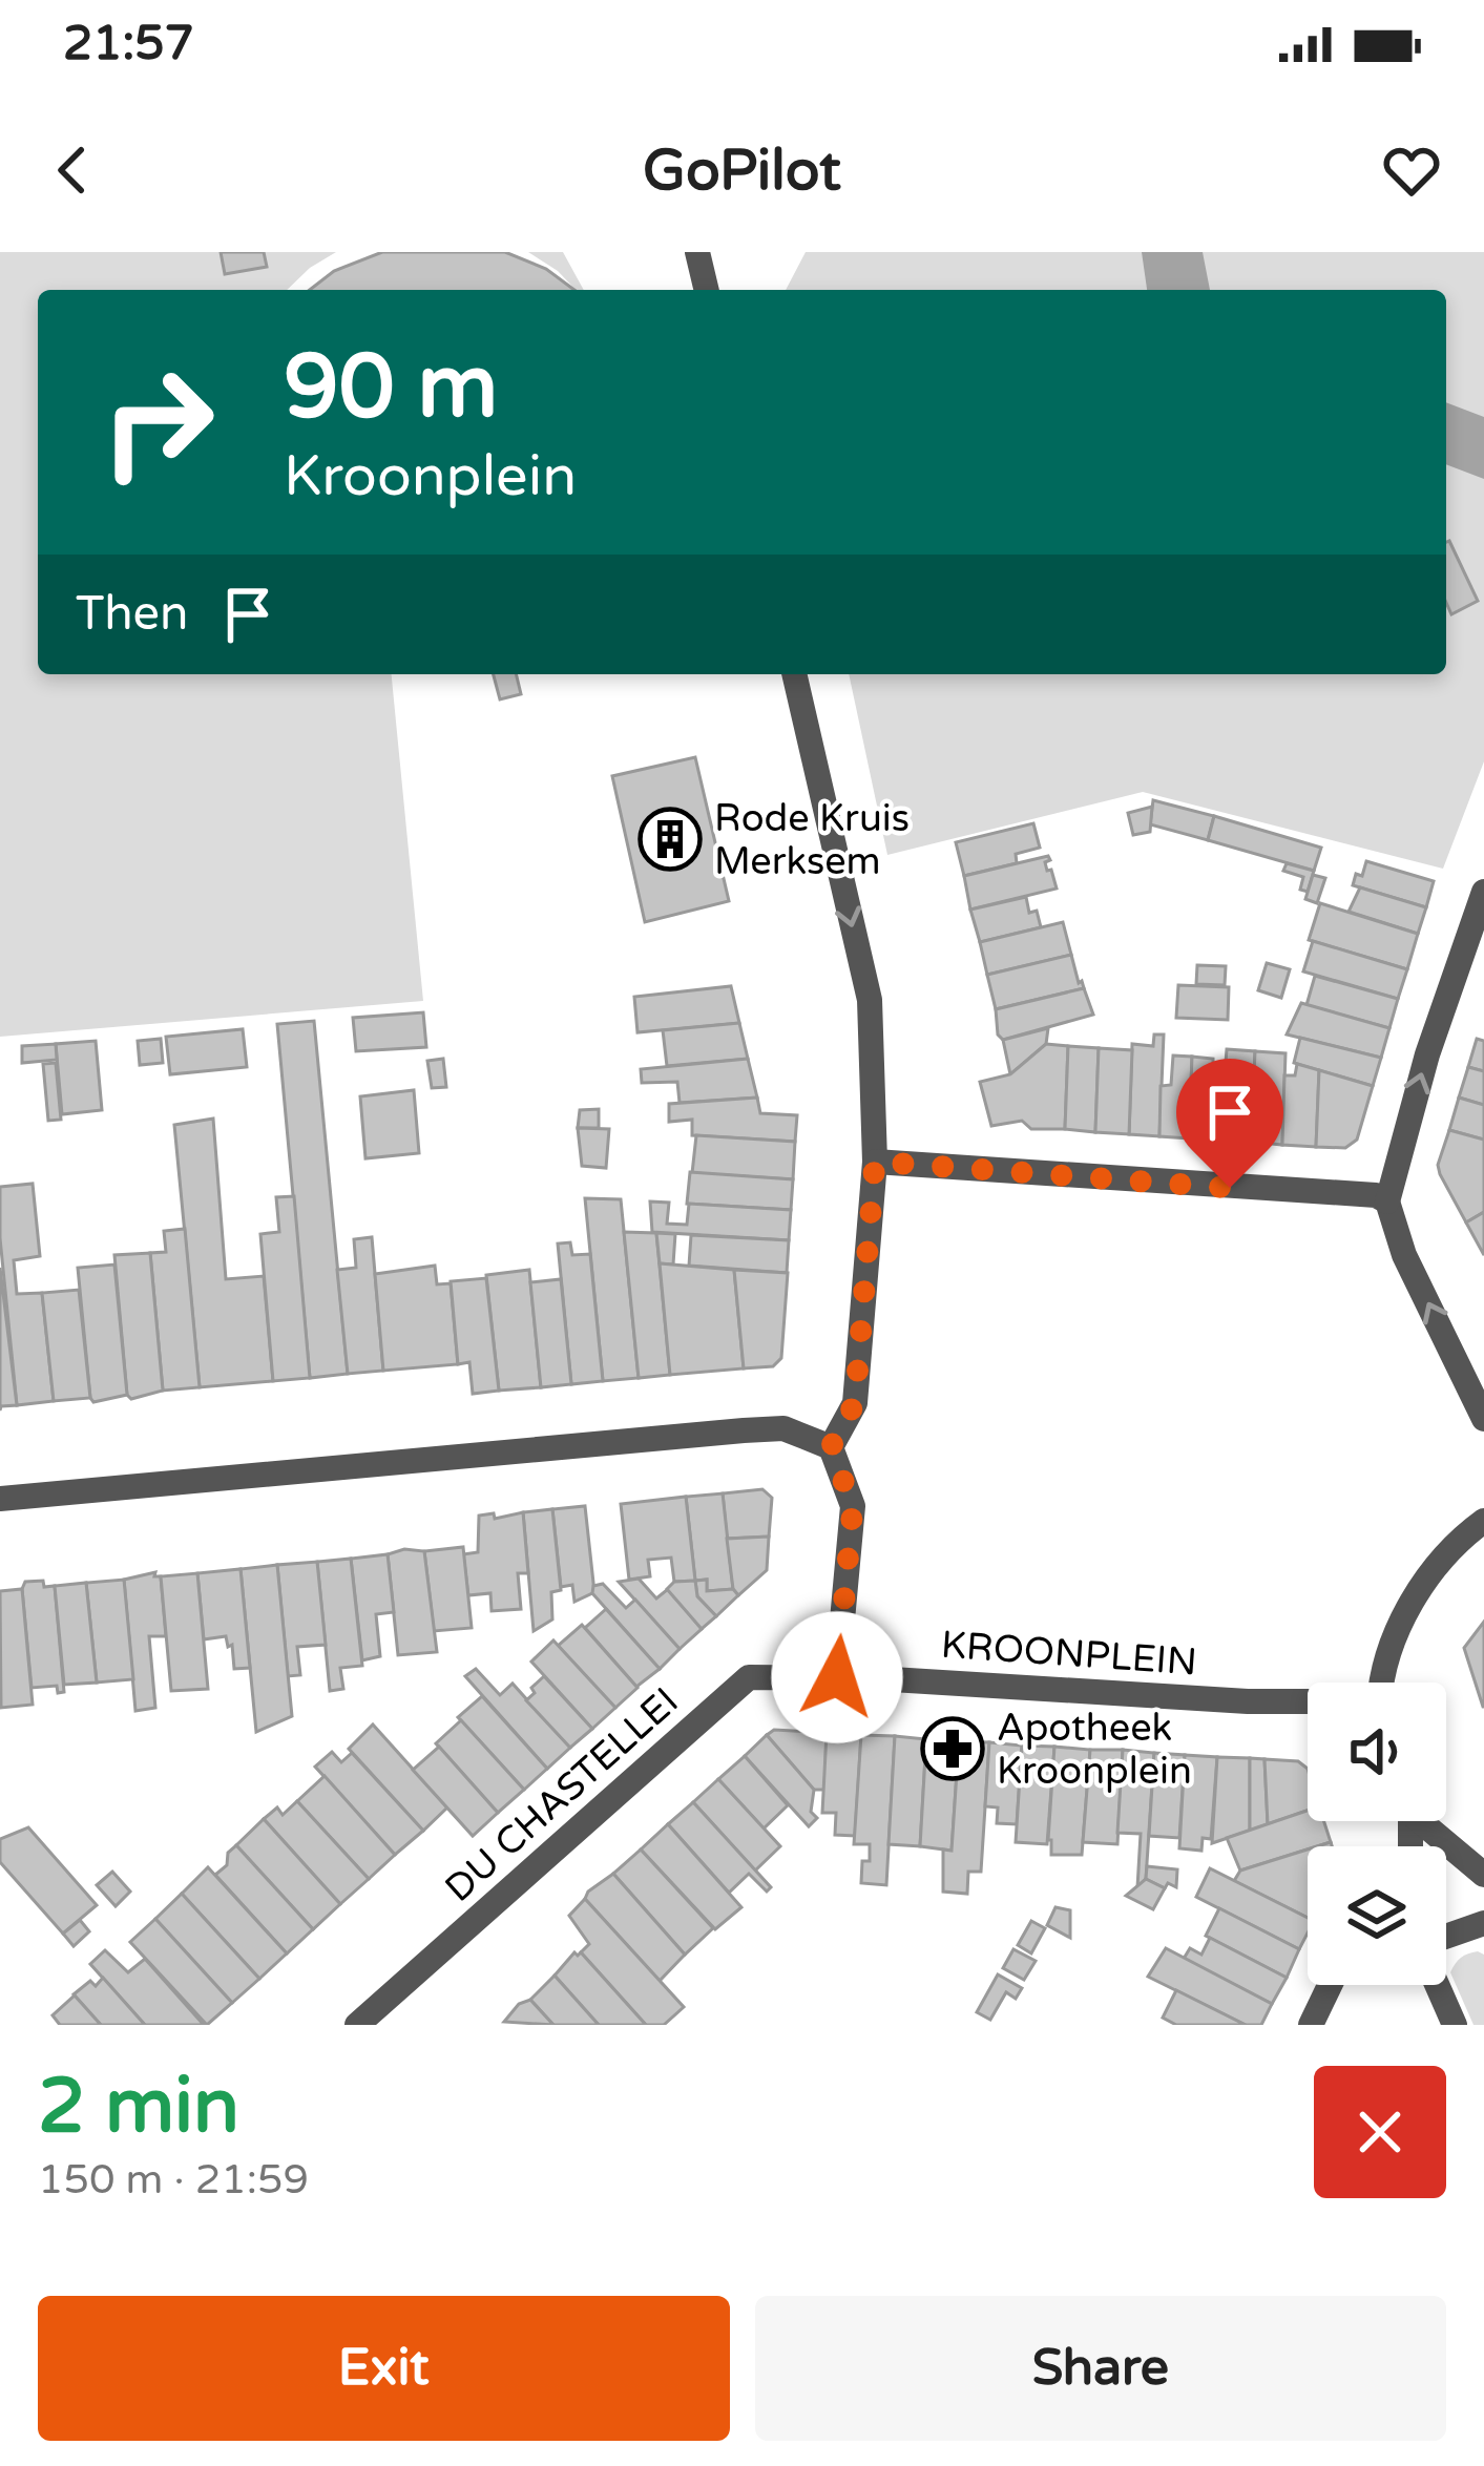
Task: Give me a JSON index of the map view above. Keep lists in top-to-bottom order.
{
  "streets": {
    "street": ["KROONPLEIN", "DU CHASTELLEI"]
  },
  "crossings": [
    ["KROONPLEIN", "DU CHASTELLEI"]
  ],
  "places": {
    "building": ["Rode Kruis Merksem"],
    "pharmacy": ["Apotheek Kroonplein"]
  },
  "page": {
    "status": "21:57",
    "header": "GoPilot",
    "turn": ["90 m", "Kroonplein"],
    "then": "Then",
    "heading": ["2 min", "150 m · 21:59"],
    "buttons": ["Exit", "Share"]
  }
}
